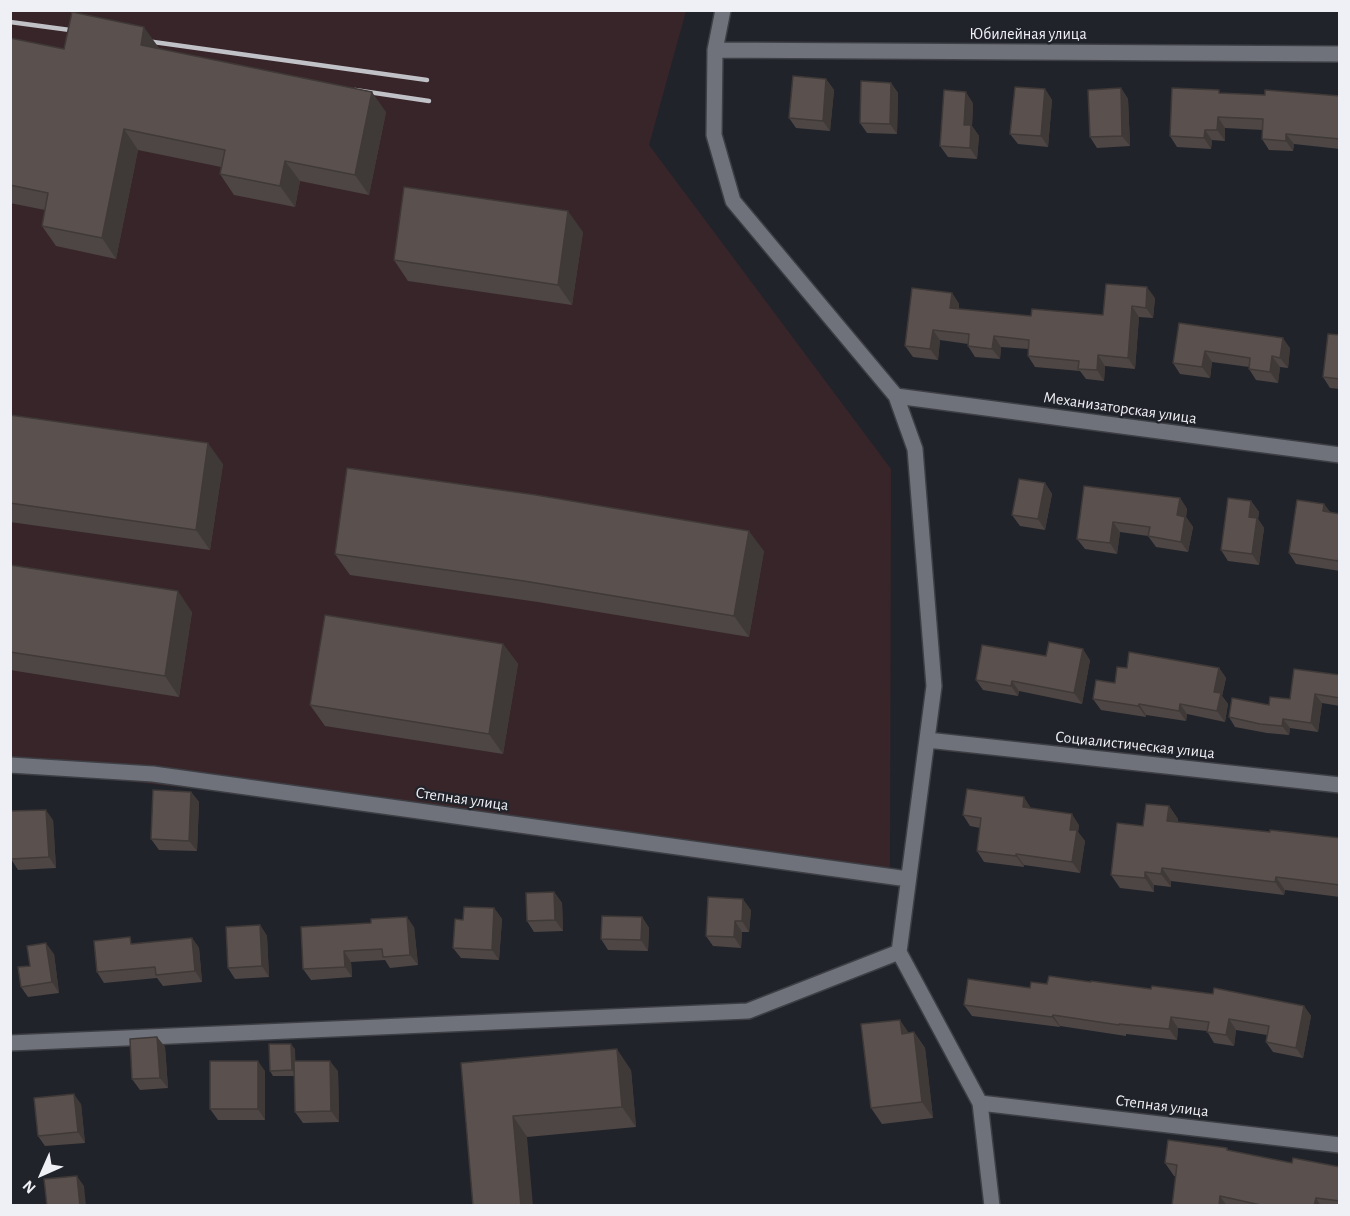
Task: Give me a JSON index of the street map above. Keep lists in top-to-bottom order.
{
  "streets": {
    "street": [
      "Юбилейная улица",
      "Механизаторская улица",
      "Социалистическая улица",
      "Степная улица"
    ]
  },
  "north": "bottom left"
}
